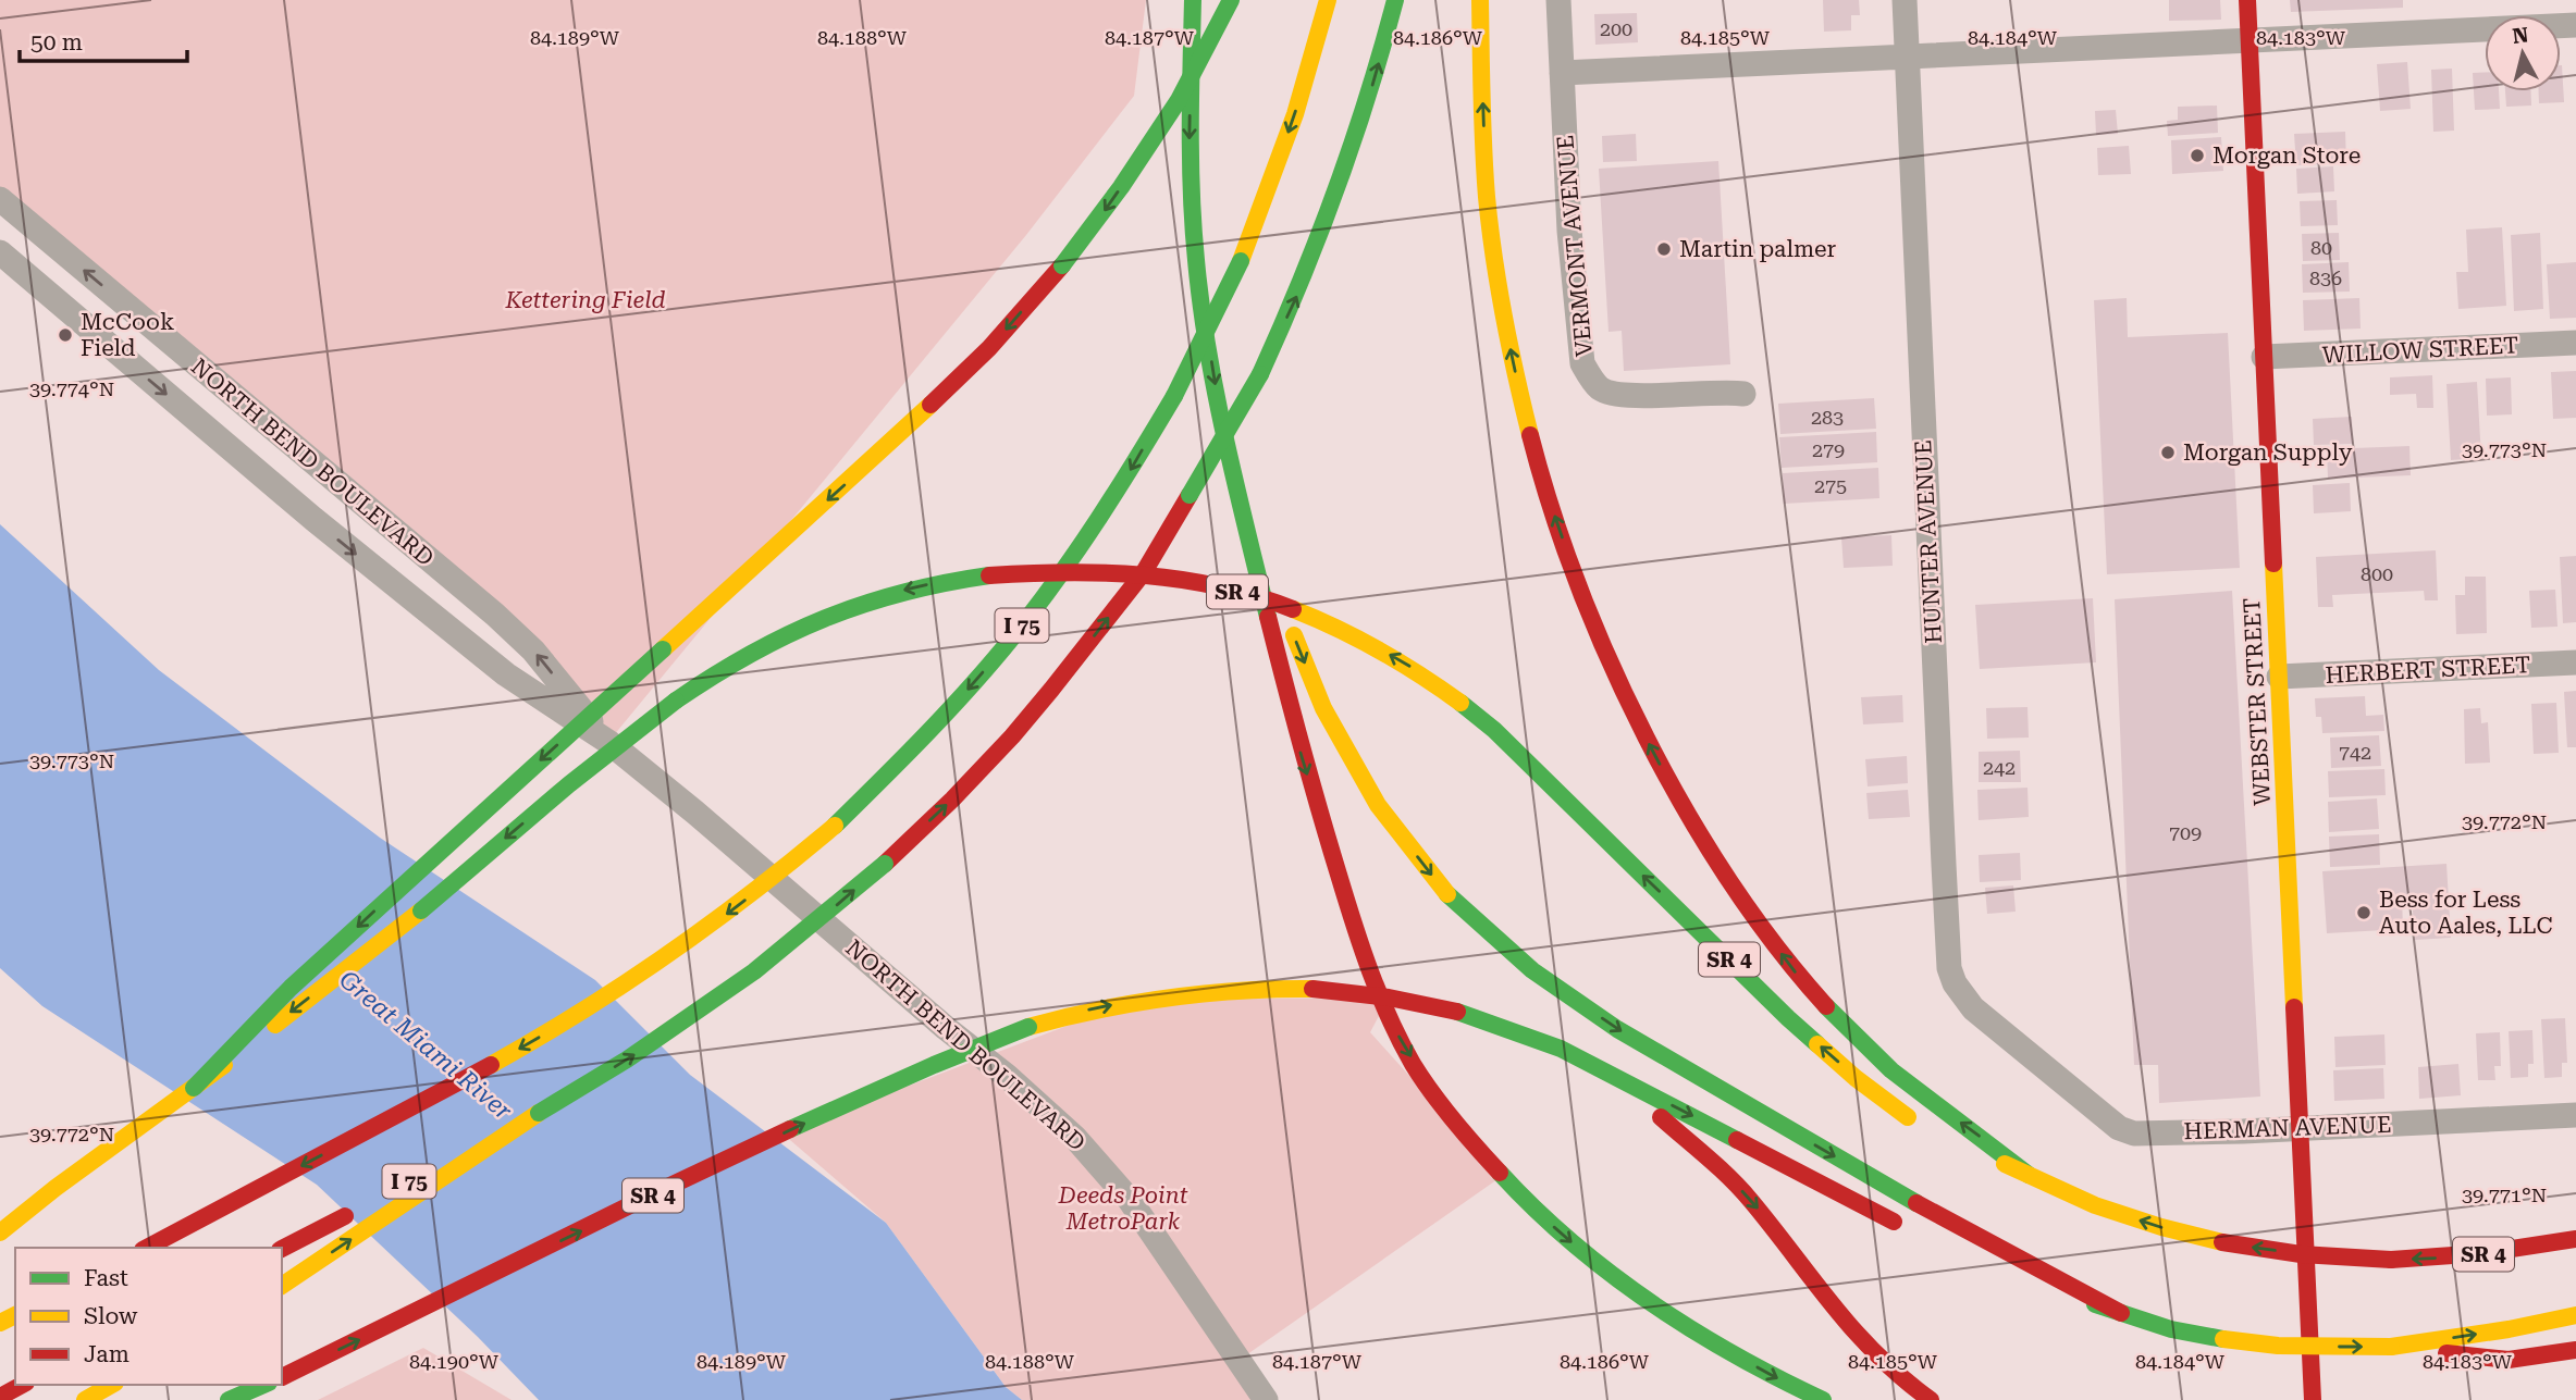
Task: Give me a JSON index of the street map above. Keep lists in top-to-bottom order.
{
  "streets": {
    "main road": ["SR 4", "I 75", "WEBSTER STREET"],
    "street": [
      "VERMONT AVENUE",
      "WILLOW STREET",
      "NORTH BEND BOULEVARD",
      "HUNTER AVENUE",
      "HERBERT STREET",
      "HERMAN AVENUE"
    ]
  },
  "crossings": [
    ["WILLOW STREET", "WEBSTER STREET"],
    ["HUNTER AVENUE", "HERMAN AVENUE"],
    ["HERBERT STREET", "WEBSTER STREET"],
    ["WEBSTER STREET", "HERMAN AVENUE"]
  ],
  "water": ["Great Miami River"],
  "parks": ["Kettering Field", "Deeds Point MetroPark"],
  "places": [
    "Morgan Store",
    "Martin palmer",
    "McCook Field",
    "Morgan Supply",
    "Bess for Less Auto Aales, LLC"
  ],
  "house_numbers": [
    "200",
    "80",
    "836",
    "283",
    "279",
    "275",
    "800",
    "742",
    "242",
    "709"
  ],
  "legend": ["Fast", "Slow", "Jam"],
  "scale_bar": "50 m",
  "north": "top",
  "coordinates": [
    "84.189°W",
    "84.188°W",
    "84.187°W",
    "84.186°W",
    "84.185°W",
    "84.184°W",
    "84.183°W",
    "39.774°N",
    "39.773°N",
    "39.772°N",
    "39.771°N",
    "84.190°W"
  ]
}
